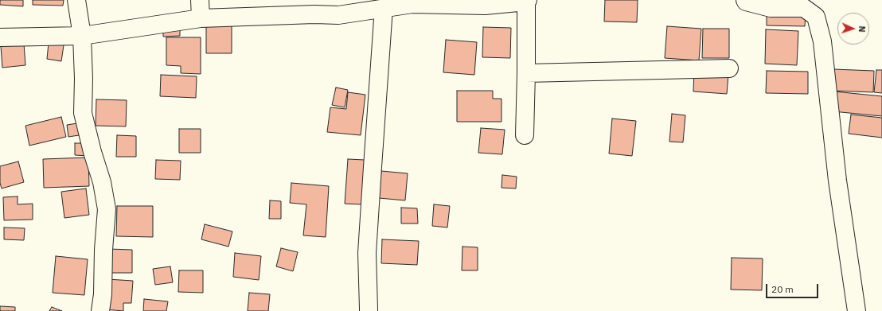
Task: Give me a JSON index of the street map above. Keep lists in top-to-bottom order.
{
  "scale_bar": "20 m",
  "north": "right"
}
